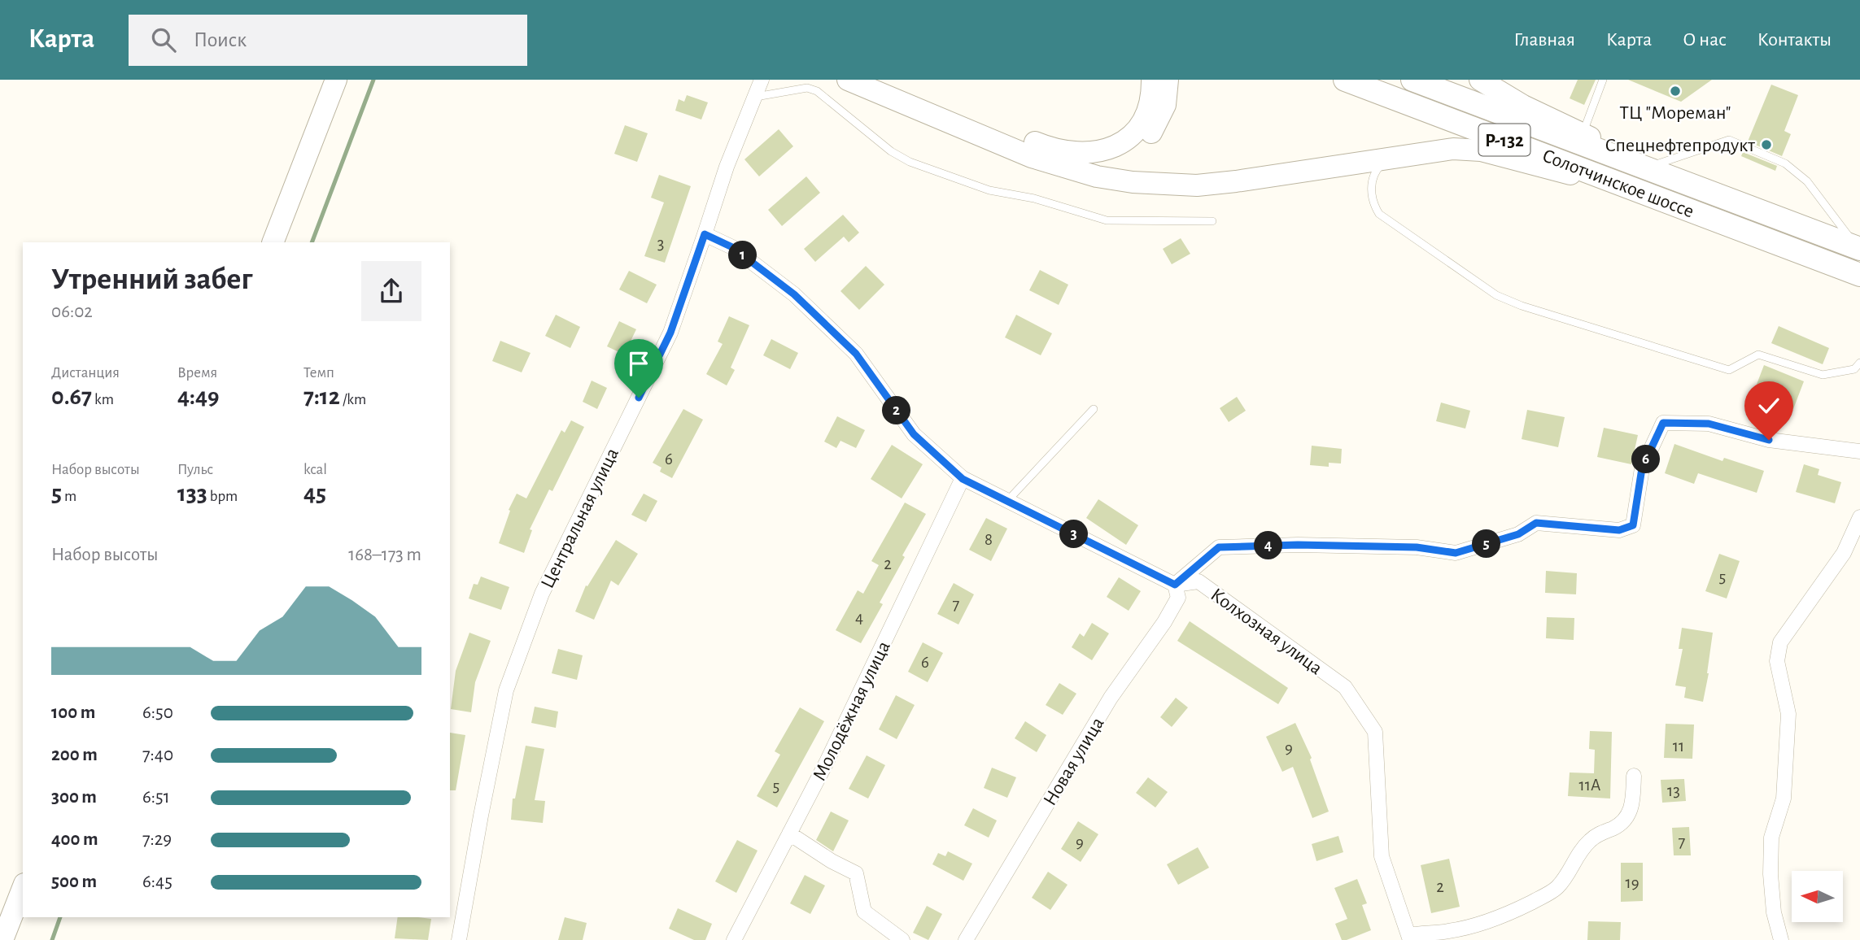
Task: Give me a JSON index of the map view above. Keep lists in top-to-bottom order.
{
  "streets": {
    "main road": ["Р-132", "Солотчинское шоссе"],
    "street": [
      "Центральная улица",
      "Колхозная улица",
      "Молодёжная улица",
      "Новая улица"
    ]
  },
  "crossings": [
    ["Центральная улица", "Колхозная улица"],
    ["Колхозная улица", "Молодёжная улица"],
    ["Колхозная улица", "Новая улица"]
  ],
  "places": ["ТЦ \"Мореман\"", "Спецнефтепродукт"],
  "house_numbers": [
    "3",
    "6",
    "8",
    "2",
    "5",
    "7",
    "4",
    "6",
    "11",
    "9",
    "11А",
    "5",
    "13",
    "9",
    "7",
    "19",
    "2"
  ],
  "north": "left",
  "page": {
    "header": "Карта",
    "search": "Поиск",
    "nav": [
      "Главная",
      "Карта",
      "О нас",
      "Контакты"
    ],
    "pins": [
      "1",
      "2",
      "6",
      "3",
      "5",
      "4"
    ],
    "heading": ["Утренний забег", "06:02"],
    "stats": [
      ["Дистанция", "0.67 km"],
      ["Время", "4:49"],
      ["Темп", "7:12 /km"],
      ["Набор высоты", "5 m"],
      ["Пульс", "133 bpm"],
      ["kcal", "45"]
    ],
    "chart": ["Набор высоты", "168–173 m"],
    "list": [
      {
        "name": "100 m",
        "note": "6:50"
      },
      {
        "name": "200 m",
        "note": "7:40"
      },
      {
        "name": "300 m",
        "note": "6:51"
      },
      {
        "name": "400 m",
        "note": "7:29"
      },
      {
        "name": "500 m",
        "note": "6:45"
      }
    ]
  }
}
